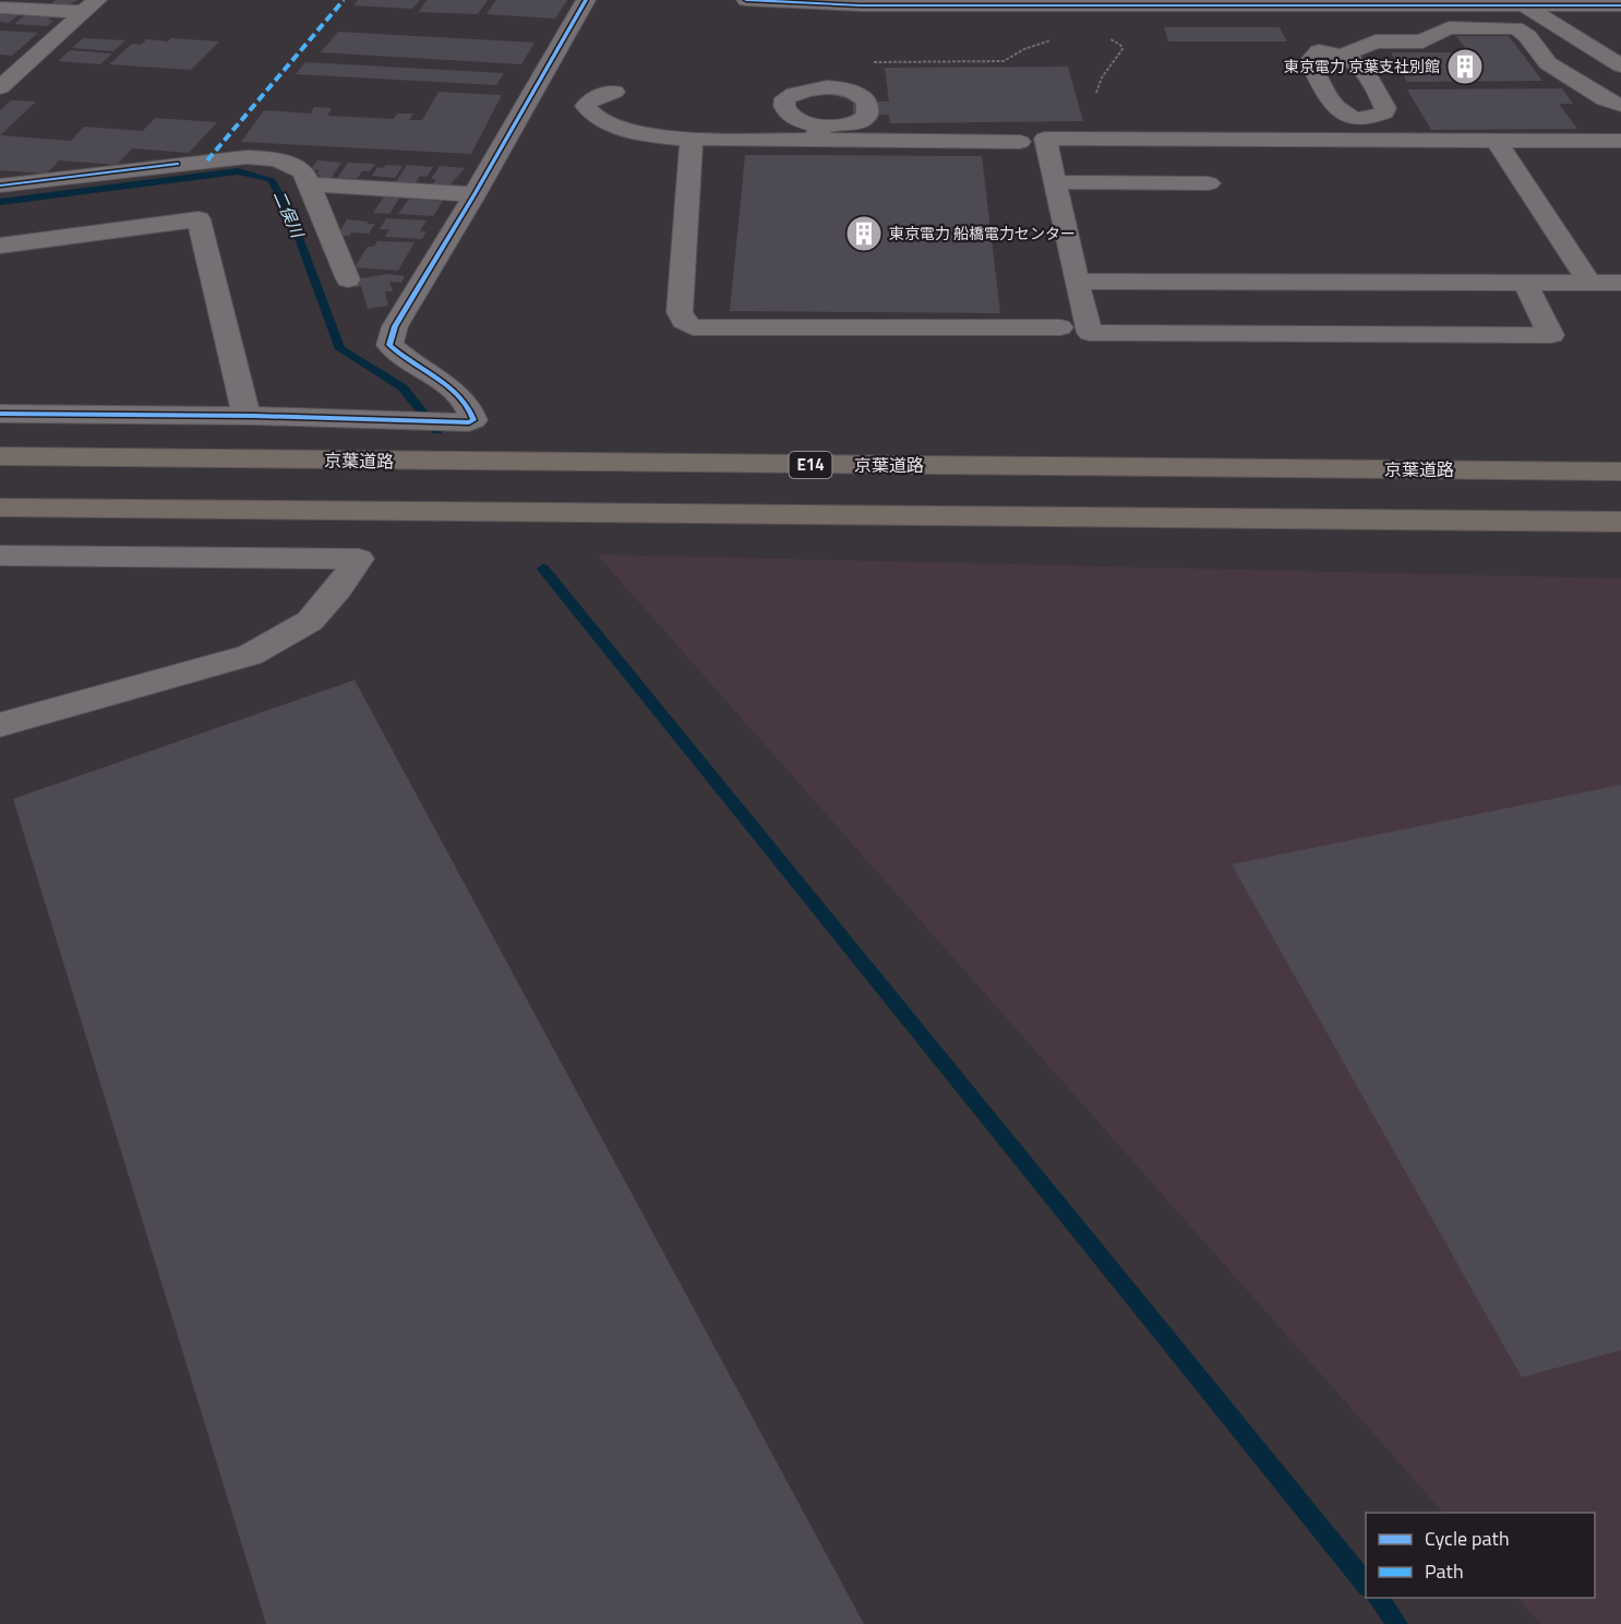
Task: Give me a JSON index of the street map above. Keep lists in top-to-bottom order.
{
  "streets": {
    "highway": ["京葉道路", "E14"]
  },
  "water": ["二俣川"],
  "places": {
    "building": ["東京電力 京葉支社別館", "東京電力 船橋電力センター"]
  },
  "legend": ["Cycle path", "Path"]
}
